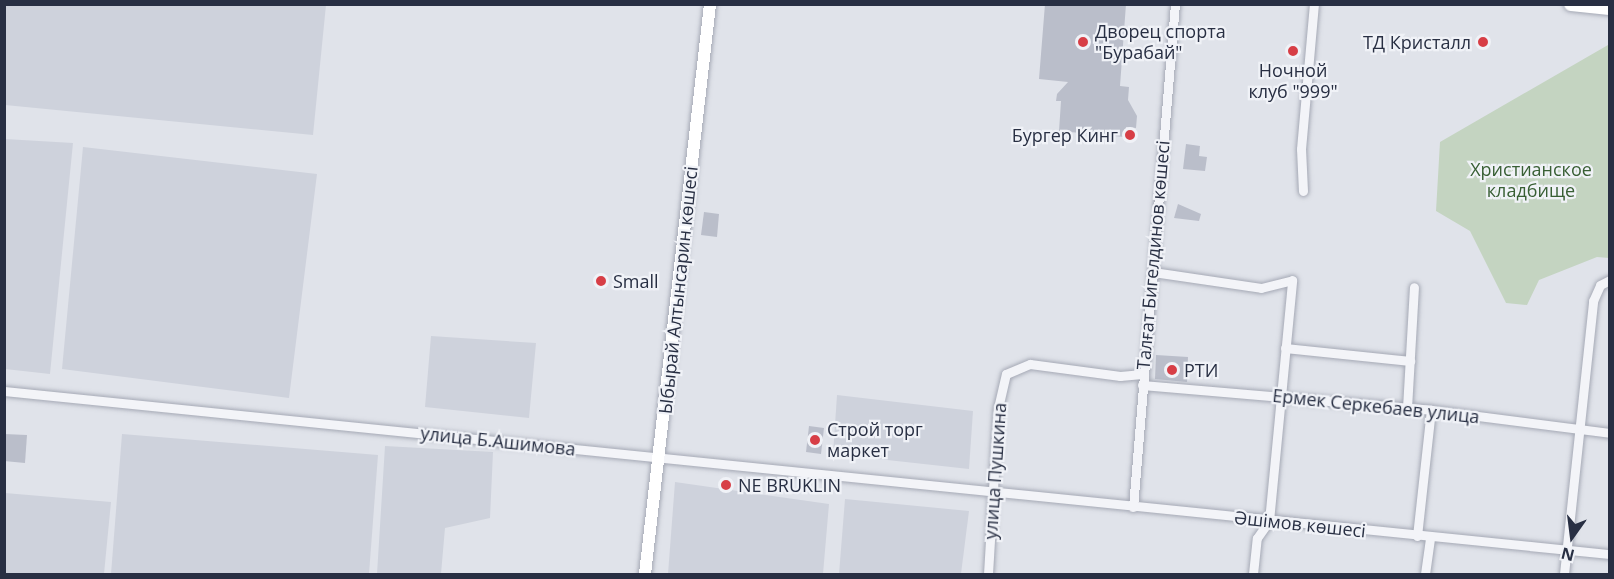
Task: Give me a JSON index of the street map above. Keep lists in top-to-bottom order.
{
  "streets": {
    "main road": ["Ыбырай Алтынсарин көшесі"],
    "street": [
      "Талғат Бигелдинов көшесі",
      "Ермек Серкебаев улица",
      "улица Б.Ашимова",
      "улица Пушкина",
      "Әшімов көшесі"
    ]
  },
  "crossings": [
    ["Талғат Бигелдинов көшесі", "Ермек Серкебаев улица"],
    ["Талғат Бигелдинов көшесі", "улица Пушкина"],
    ["Талғат Бигелдинов көшесі", "Әшімов көшесі"],
    ["Ыбырай Алтынсарин көшесі", "улица Б.Ашимова"],
    ["улица Б.Ашимова", "улица Пушкина"],
    ["улица Б.Ашимова", "Әшімов көшесі"],
    ["улица Пушкина", "Әшімов көшесі"]
  ],
  "parks": ["Христианское кладбище"],
  "places": [
    "Дворец спорта \"Бурабай\"",
    "ТД Кристалл",
    "Ночной клуб \"999\"",
    "Бургер Кинг",
    "Small",
    "РТИ",
    "Строй торг маркет",
    "NE BRUKLIN"
  ],
  "north": "bottom"
}
